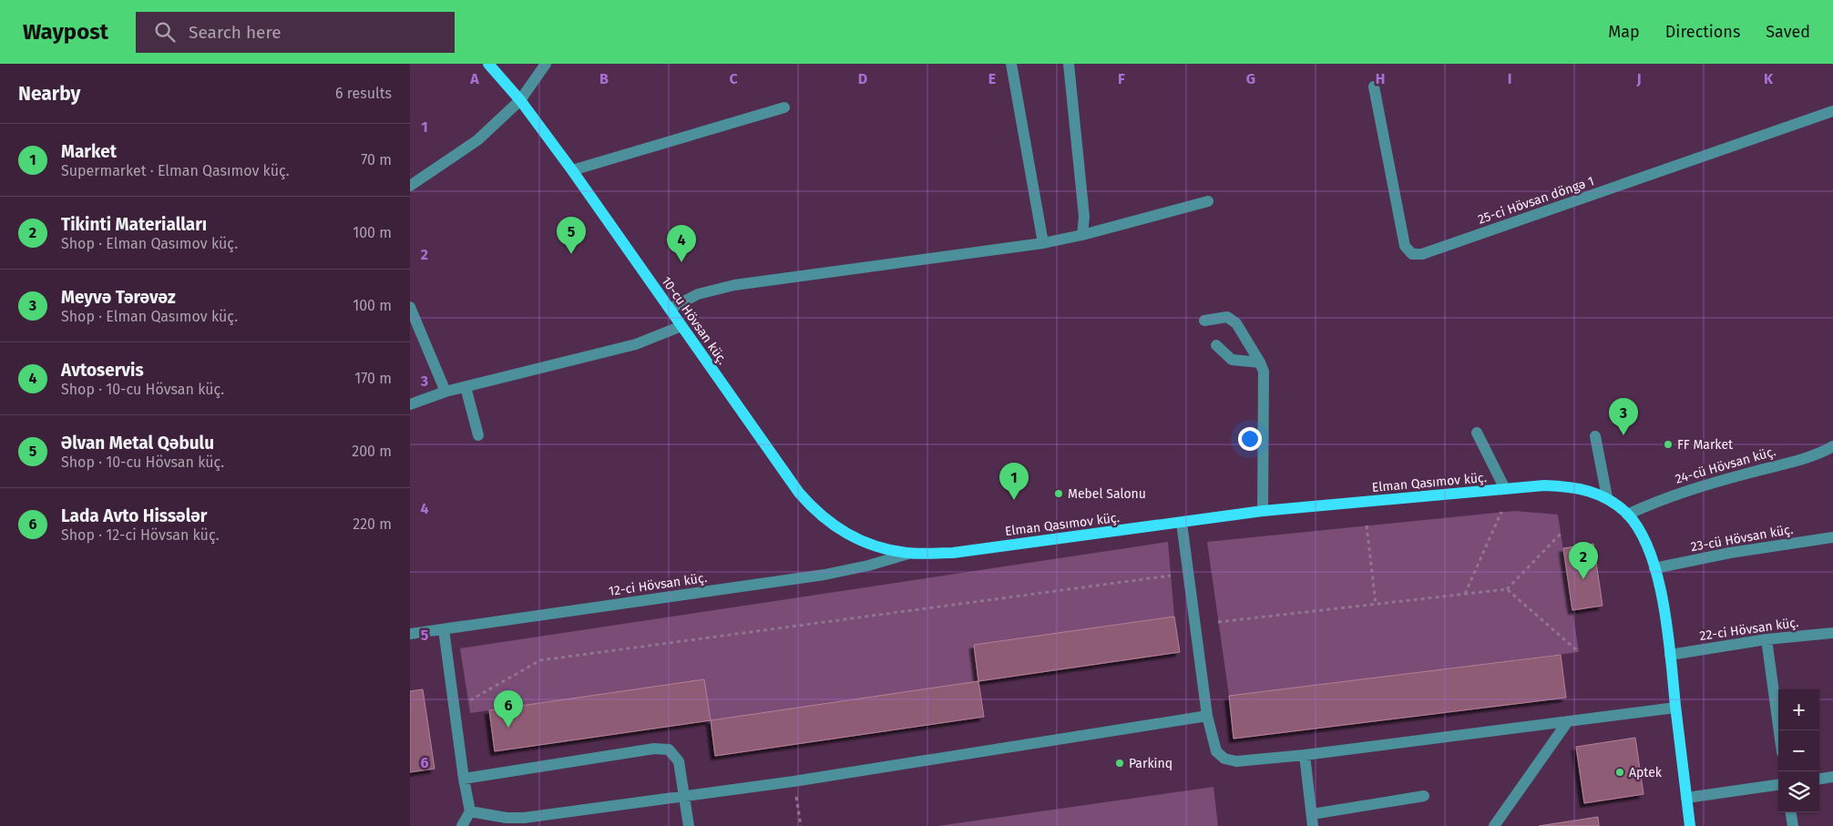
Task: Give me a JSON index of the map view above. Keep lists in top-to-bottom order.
{
  "streets": {
    "main road": ["10-cu Hövsan küç.", "Elman Qasımov küç."],
    "street": [
      "25-ci Hövsan döngə 1",
      "24-cü Hövsan küç.",
      "23-cü Hövsan küç.",
      "12-ci Hövsan küç.",
      "22-ci Hövsan küç."
    ]
  },
  "crossings": [
    ["10-cu Hövsan küç.", "Elman Qasımov küç."],
    ["10-cu Hövsan küç.", "12-ci Hövsan küç."],
    ["24-cü Hövsan küç.", "Elman Qasımov küç."],
    ["Elman Qasımov küç.", "23-cü Hövsan küç."],
    ["Elman Qasımov küç.", "12-ci Hövsan küç."],
    ["Elman Qasımov küç.", "22-ci Hövsan küç."]
  ],
  "places": [
    "FF Market",
    "Mebel Salonu",
    "Parkinq",
    "Aptek"
  ],
  "page": {
    "header": "Waypost",
    "search": "Search here",
    "nav": ["Map", "Directions", "Saved"],
    "heading": ["Nearby", "6 results"],
    "list": [
      {
        "mark": "1",
        "name": "Market",
        "note": "Supermarket · Elman Qasımov küç.",
        "value": "70 m"
      },
      {
        "mark": "2",
        "name": "Tikinti Materialları",
        "note": "Shop · Elman Qasımov küç.",
        "value": "100 m"
      },
      {
        "mark": "3",
        "name": "Meyvə Tərəvəz",
        "note": "Shop · Elman Qasımov küç.",
        "value": "100 m"
      },
      {
        "mark": "4",
        "name": "Avtoservis",
        "note": "Shop · 10-cu Hövsan küç.",
        "value": "170 m"
      },
      {
        "mark": "5",
        "name": "Əlvan Metal Qəbulu",
        "note": "Shop · 10-cu Hövsan küç.",
        "value": "200 m"
      },
      {
        "mark": "6",
        "name": "Lada Avto Hissələr",
        "note": "Shop · 12-ci Hövsan küç.",
        "value": "220 m"
      }
    ],
    "pins": [
      "5",
      "4",
      "3",
      "1",
      "2",
      "6"
    ],
    "map_buttons": ["+", "−"]
  },
  "grid": {
    "columns": [
      "A",
      "B",
      "C",
      "D",
      "E",
      "F",
      "G",
      "H",
      "I",
      "J",
      "K"
    ],
    "rows": [
      "1",
      "2",
      "3",
      "4",
      "5",
      "6"
    ]
  }
}
